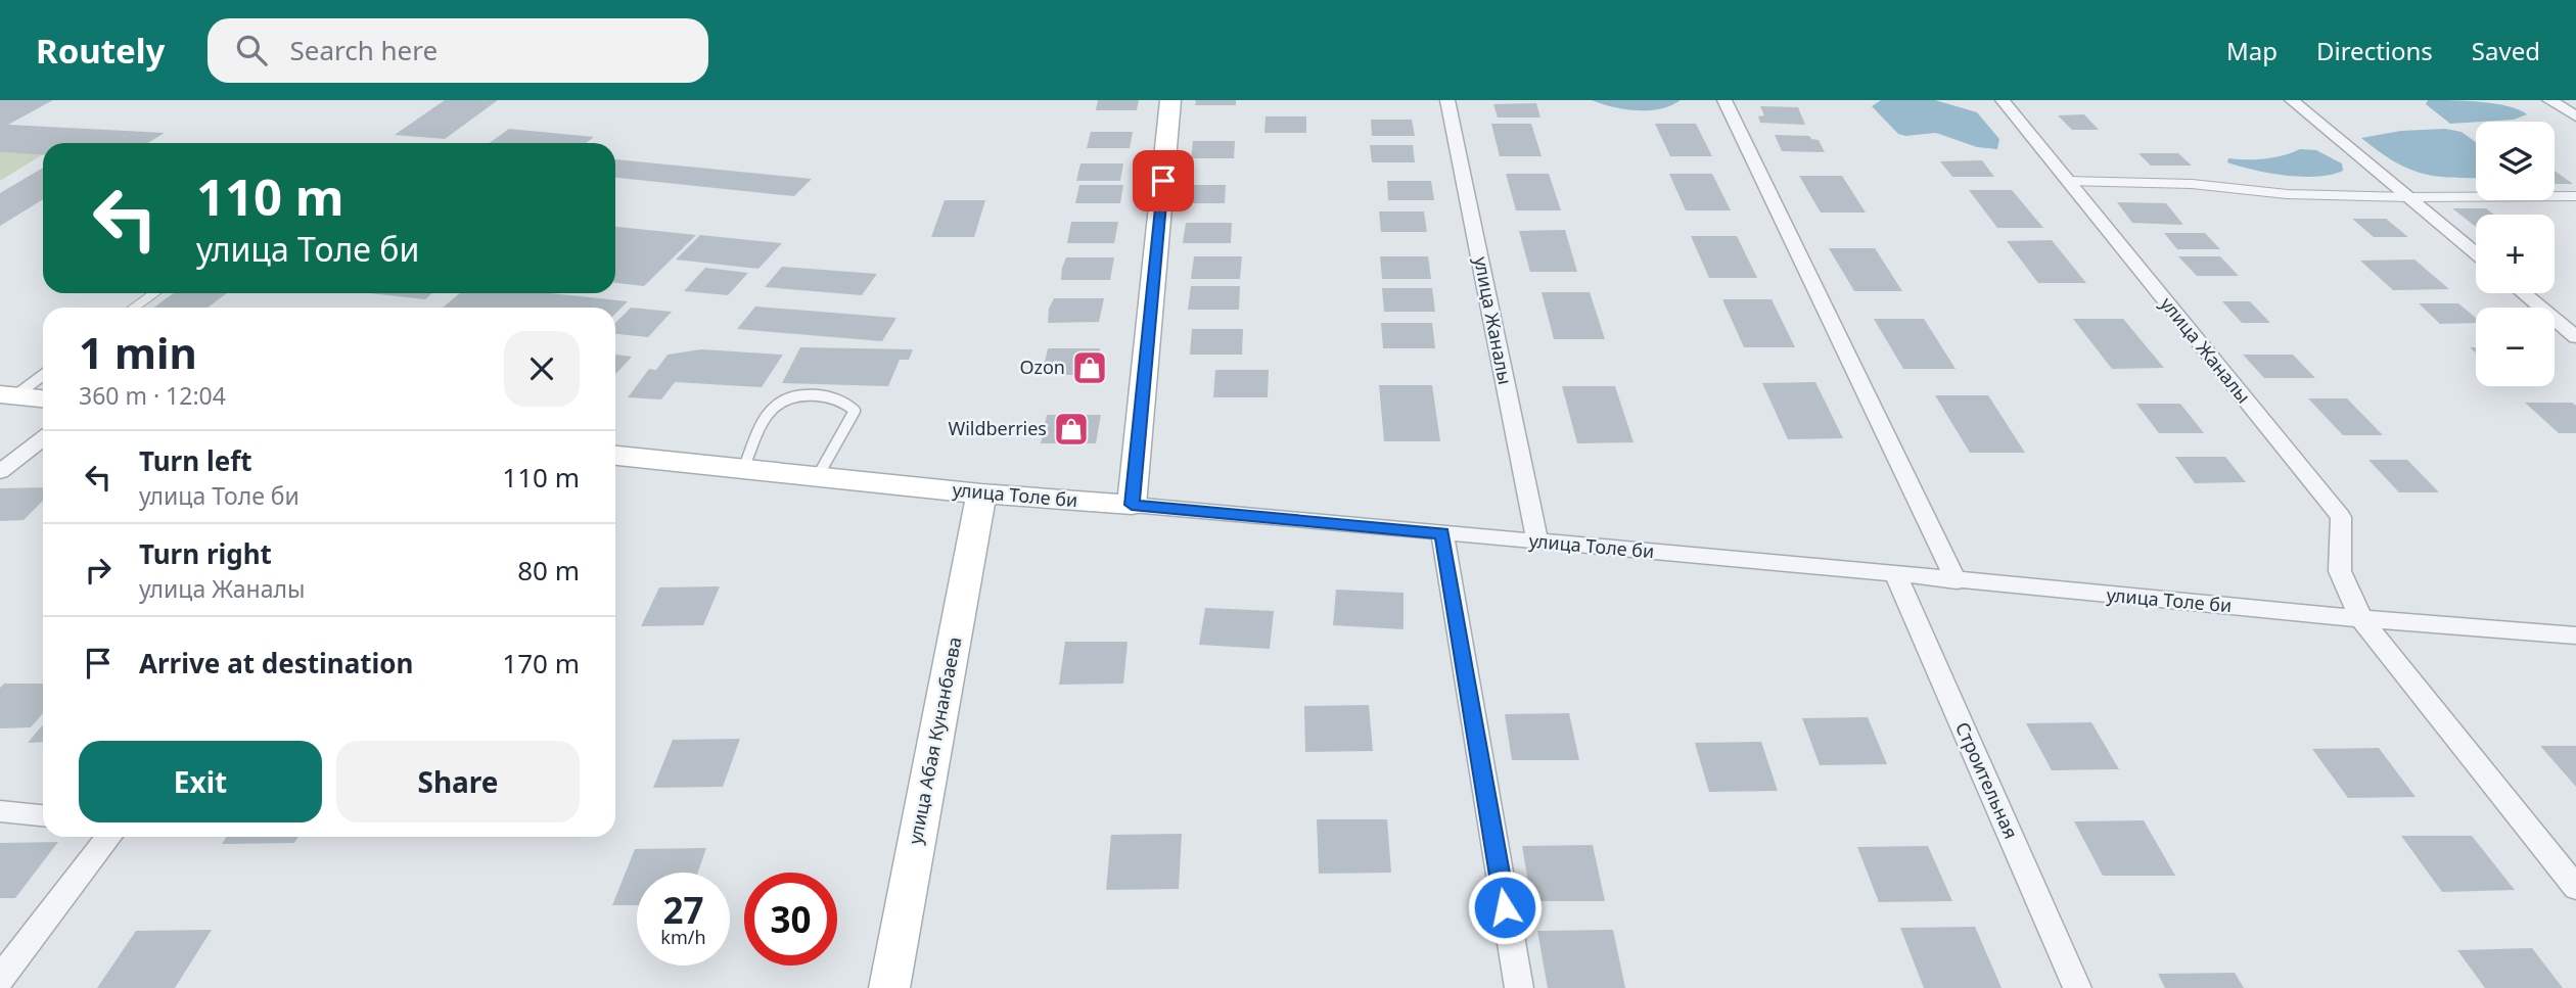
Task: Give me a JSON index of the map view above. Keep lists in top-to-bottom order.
{
  "streets": {
    "street": [
      "улица Жаналы",
      "улица Толе би",
      "улица Абая Кунанбаева",
      "Строительная"
    ]
  },
  "crossings": [
    ["улица Жаналы", "улица Толе би"],
    ["улица Толе би", "улица Абая Кунанбаева"],
    ["улица Толе би", "Строительная"]
  ],
  "places": {
    "shop": ["Ozon", "Wildberries"]
  },
  "page": {
    "header": "Routely",
    "search": "Search here",
    "nav": ["Map", "Directions", "Saved"],
    "map_buttons": ["+", "−"],
    "turn": ["110 m", "улица Толе би"],
    "heading": ["1 min", "360 m · 12:04"],
    "list": [
      {
        "name": "Turn left",
        "note": "улица Толе би",
        "value": "110 m"
      },
      {
        "name": "Turn right",
        "note": "улица Жаналы",
        "value": "80 m"
      },
      {
        "name": "Arrive at destination",
        "value": "170 m"
      }
    ],
    "buttons": ["Exit", "Share"],
    "speed": "27 km/h",
    "limit": "30"
  }
}
